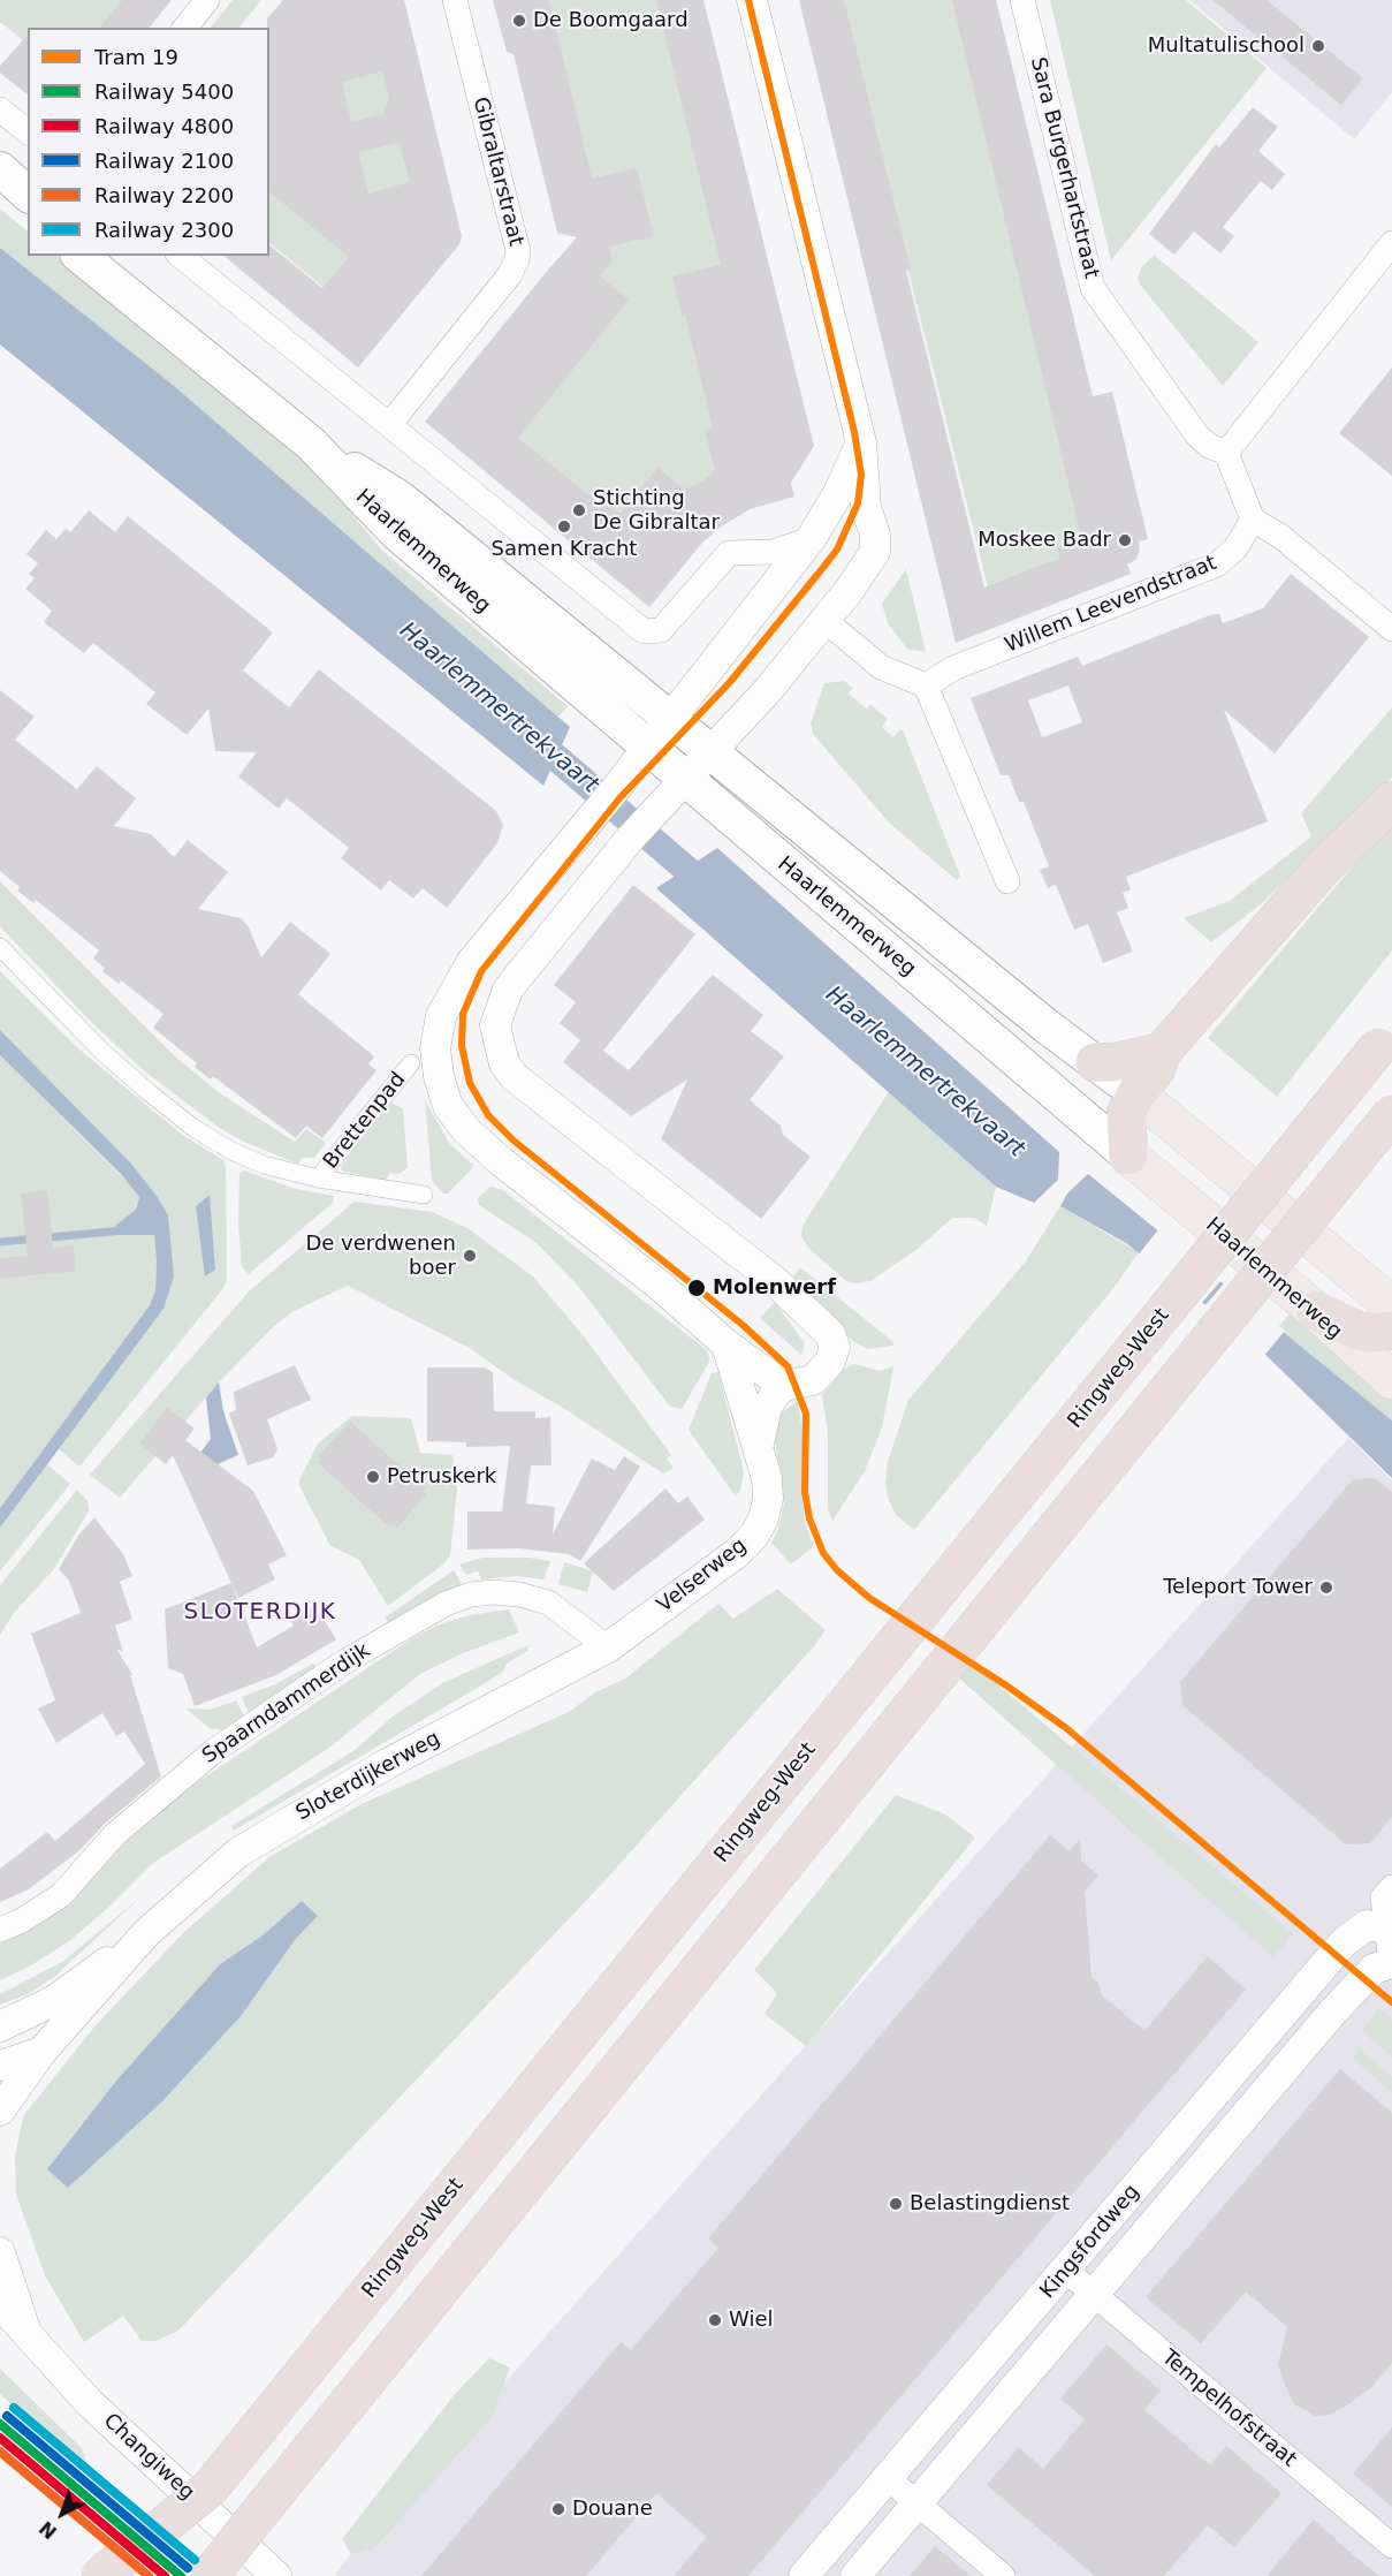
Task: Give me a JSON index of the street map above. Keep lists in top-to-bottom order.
{
  "streets": {
    "highway": ["Ringweg-West"],
    "main road": ["Haarlemmerweg"],
    "street": [
      "Sara Burgerhartstraat",
      "Gibraltarstraat",
      "Willem Leevendstraat",
      "Brettenpad",
      "Velserweg",
      "Spaarndammerdijk",
      "Sloterdijkerweg",
      "Kingsfordweg",
      "Tempelhofstraat",
      "Changiweg"
    ]
  },
  "crossings": [
    ["Velserweg", "Spaarndammerdijk"],
    ["Velserweg", "Sloterdijkerweg"],
    ["Spaarndammerdijk", "Sloterdijkerweg"],
    ["Kingsfordweg", "Tempelhofstraat"]
  ],
  "districts": ["SLOTERDIJK"],
  "water": ["Haarlemmertrekvaart"],
  "places": [
    "De Boomgaard",
    "Multatulischool",
    "Stichting De Gibraltar",
    "Samen Kracht",
    "Moskee Badr",
    "De verdwenen boer",
    "Molenwerf",
    "Petruskerk",
    "Teleport Tower",
    "Belastingdienst",
    "Wiel",
    "Douane"
  ],
  "lines": [
    "tram line 19",
    "rail line 2300",
    "rail line 2100",
    "rail line 5400",
    "rail line 4800",
    "rail line 2200"
  ],
  "legend": [
    "Tram 19",
    "Railway 5400",
    "Railway 4800",
    "Railway 2100",
    "Railway 2200",
    "Railway 2300"
  ],
  "north": "bottom left"
}
